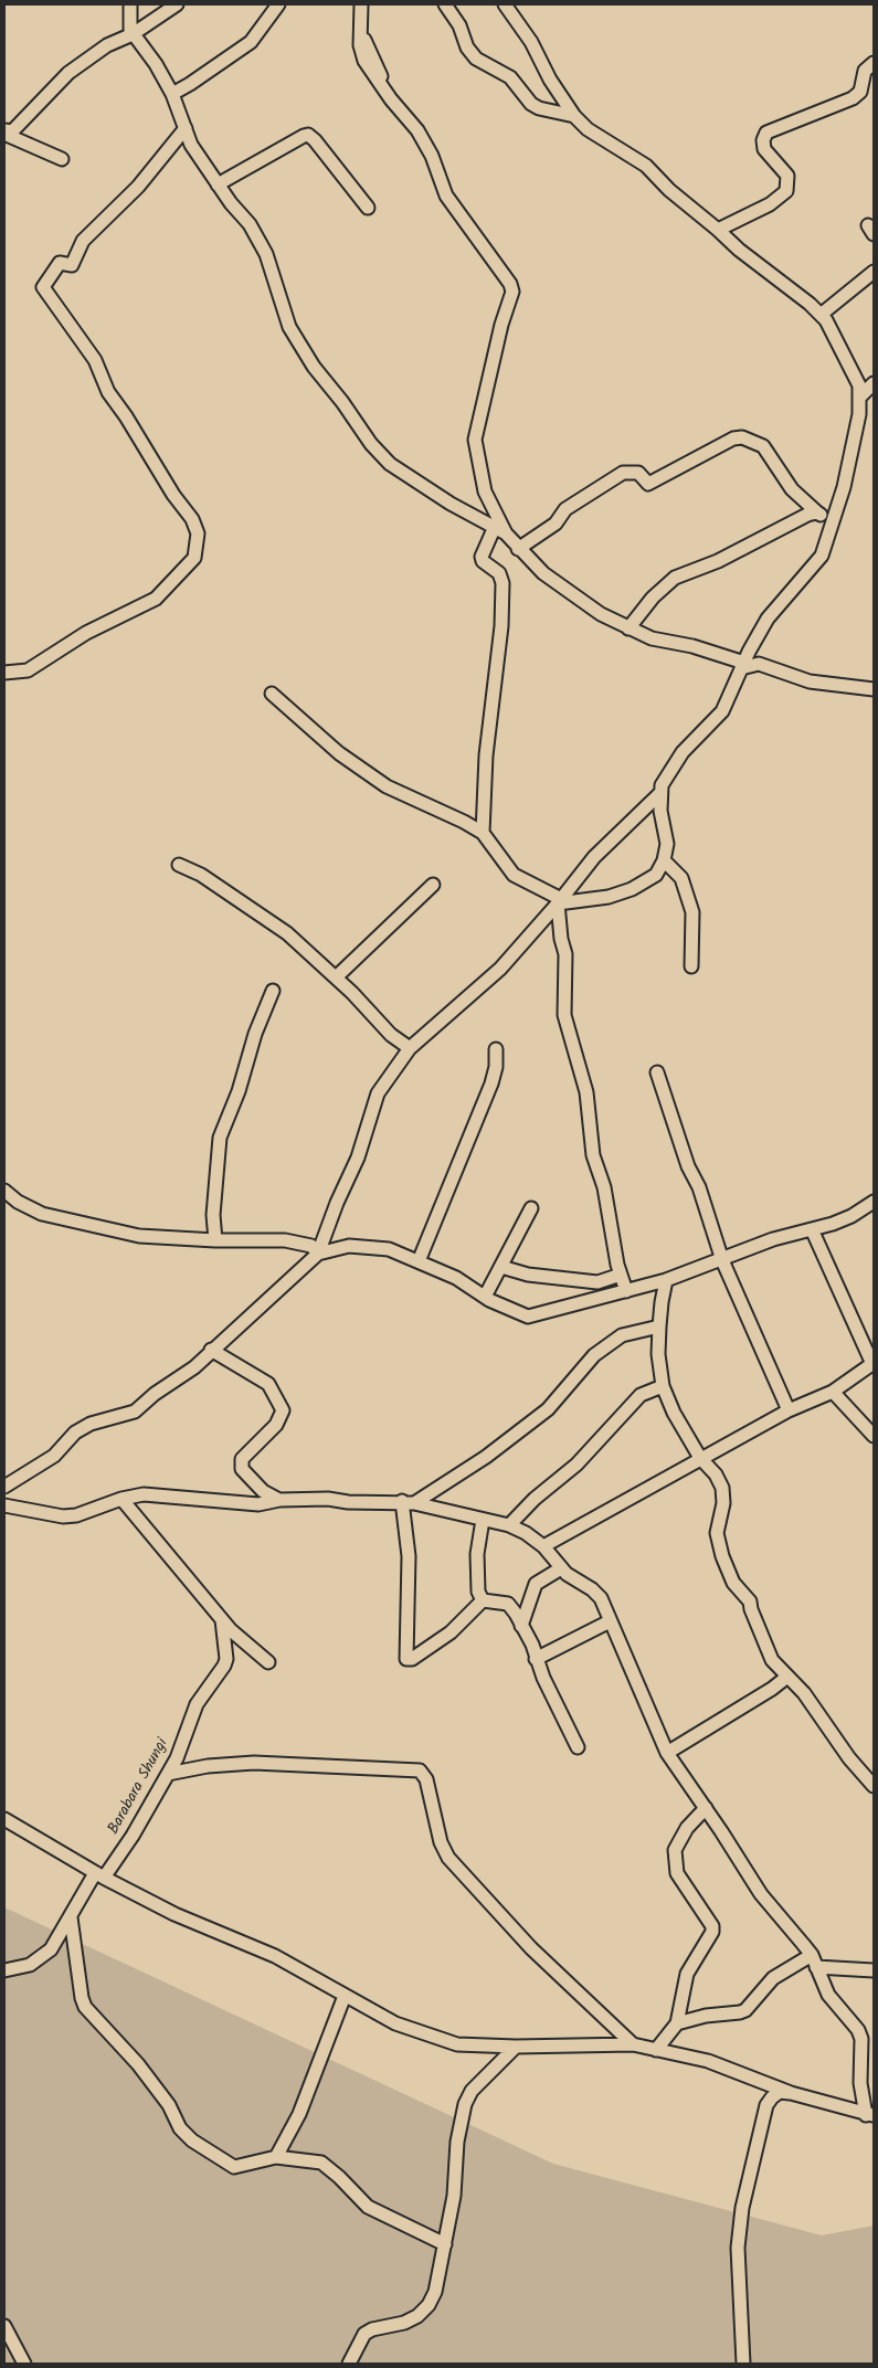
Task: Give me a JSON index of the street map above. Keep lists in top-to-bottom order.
{
  "streets": {
    "street": ["Barabara Shungi"]
  }
}
